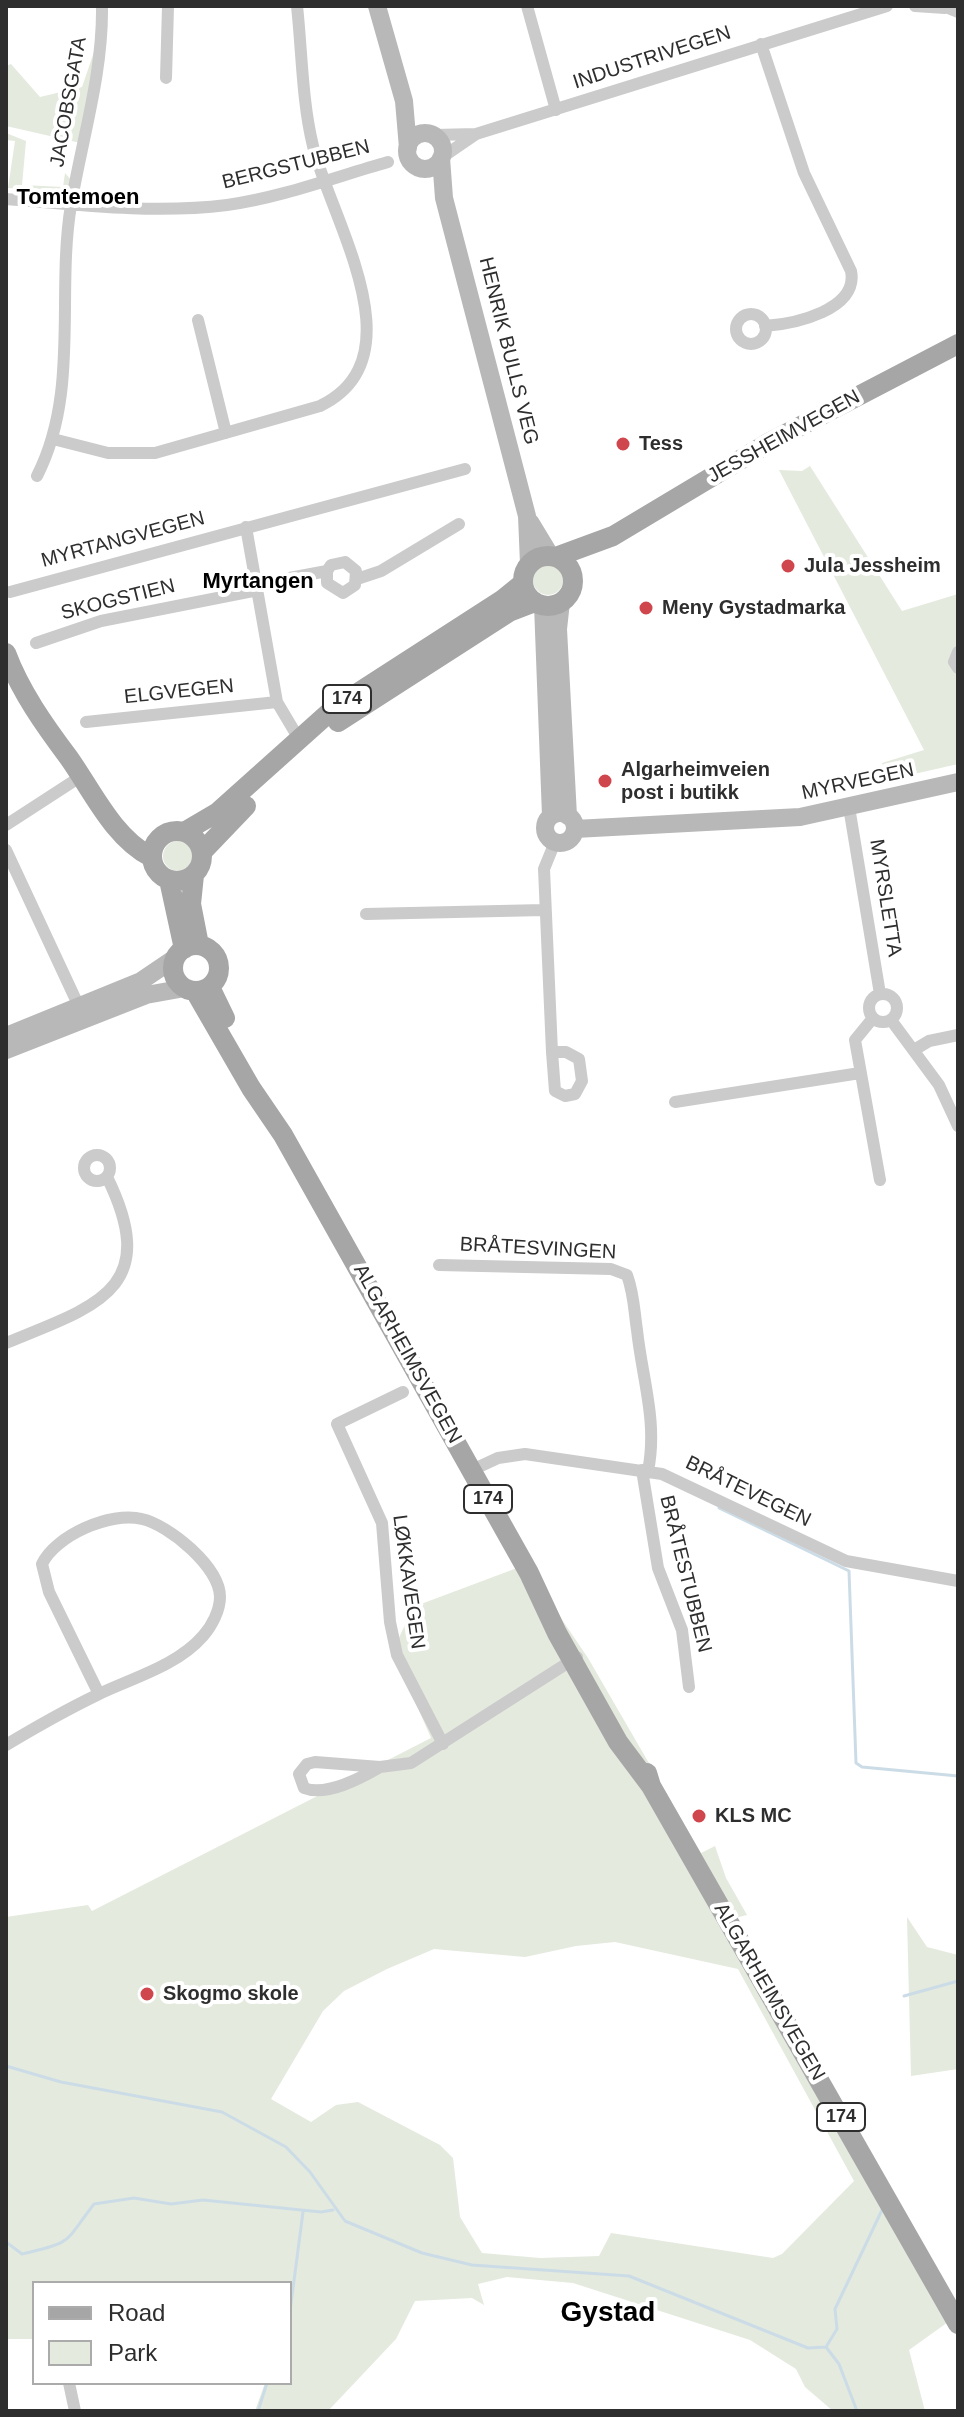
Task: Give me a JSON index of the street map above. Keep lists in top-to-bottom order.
{
  "streets": {
    "main road": ["JESSHEIMVEGEN", "174", "ALGARHEIMSVEGEN"],
    "street": [
      "INDUSTRIVEGEN",
      "JACOBSGATA",
      "BERGSTUBBEN",
      "HENRIK BULLS VEG",
      "MYRTANGVEGEN",
      "SKOGSTIEN",
      "ELGVEGEN",
      "MYRVEGEN",
      "MYRSLETTA",
      "BRÅTESVINGEN",
      "BRÅTEVEGEN",
      "BRÅTESTUBBEN",
      "LØKKAVEGEN"
    ]
  },
  "crossings": [
    ["INDUSTRIVEGEN", "HENRIK BULLS VEG"],
    ["JACOBSGATA", "BERGSTUBBEN"],
    ["HENRIK BULLS VEG", "JESSHEIMVEGEN"],
    ["HENRIK BULLS VEG", "174"],
    ["JESSHEIMVEGEN", "174"],
    ["174", "ALGARHEIMSVEGEN"],
    ["MYRVEGEN", "MYRSLETTA"],
    ["BRÅTESVINGEN", "BRÅTEVEGEN"],
    ["BRÅTESVINGEN", "BRÅTESTUBBEN"],
    ["ALGARHEIMSVEGEN", "BRÅTEVEGEN"],
    ["BRÅTEVEGEN", "BRÅTESTUBBEN"]
  ],
  "districts": ["Tomtemoen", "Myrtangen", "Gystad"],
  "places": [
    "Tess",
    "Jula Jessheim",
    "Meny Gystadmarka",
    "Algarheimveien post i butikk",
    "KLS MC",
    "Skogmo skole"
  ],
  "legend": ["Road", "Park"]
}
